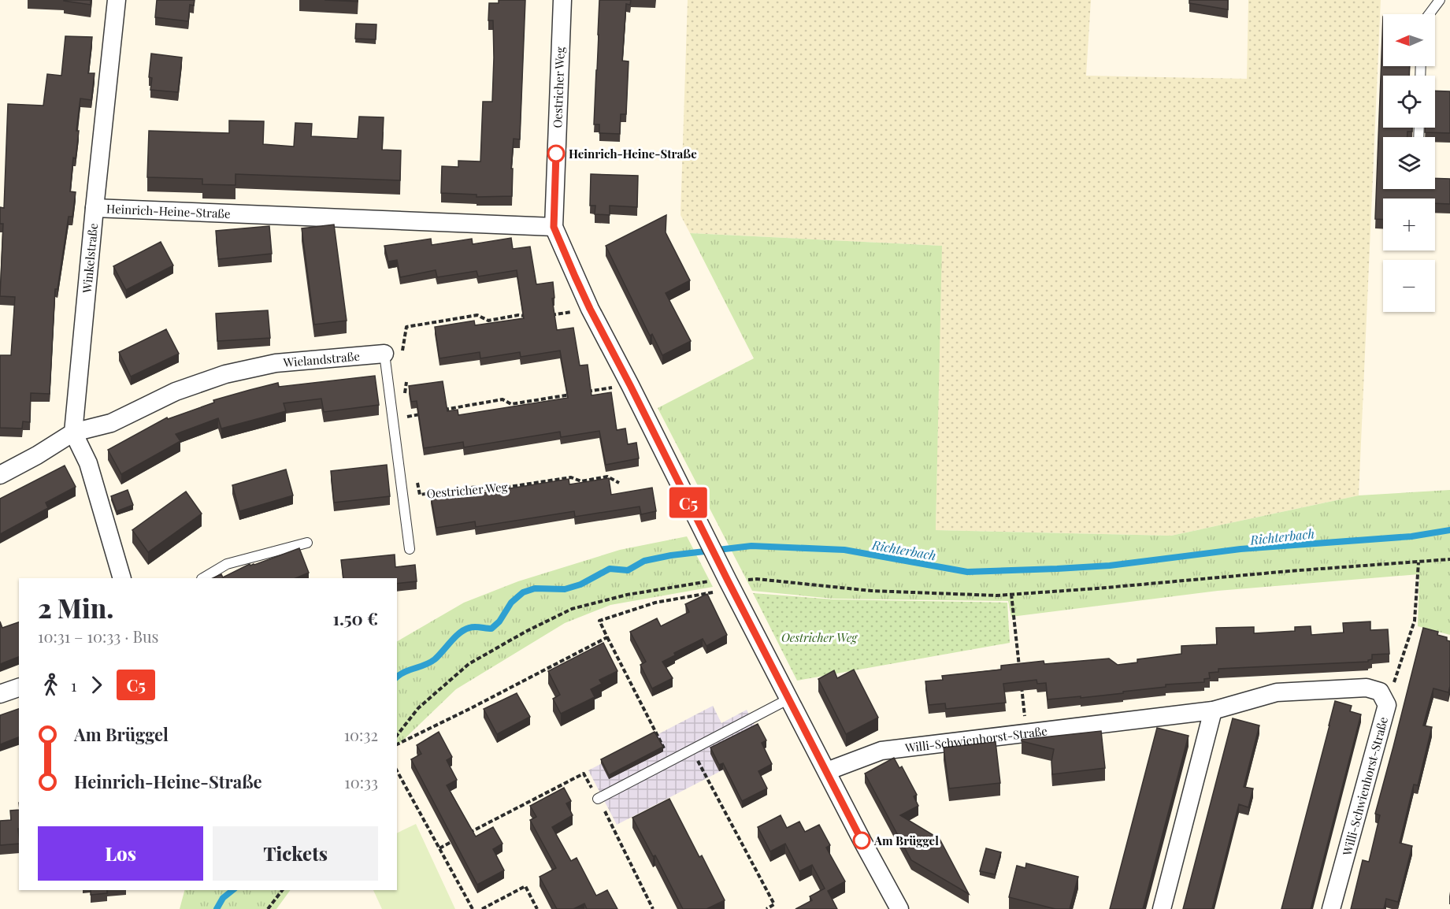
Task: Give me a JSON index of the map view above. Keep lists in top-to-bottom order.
{
  "streets": {
    "street": [
      "Oestricher Weg",
      "Heinrich-Heine-Straße",
      "Winkelstraße",
      "Wielandstraße",
      "Willi-Schwienhorst-Straße"
    ]
  },
  "crossings": [
    ["Oestricher Weg", "Heinrich-Heine-Straße"],
    ["Oestricher Weg", "Willi-Schwienhorst-Straße"],
    ["Heinrich-Heine-Straße", "Winkelstraße"],
    ["Winkelstraße", "Wielandstraße"]
  ],
  "water": ["Richterbach"],
  "parks": ["Oestricher Weg"],
  "places": ["Heinrich-Heine-Straße", "Am Brüggel"],
  "lines": ["bus line C5"],
  "north": "left",
  "page": {
    "on_map": "C5",
    "map_buttons": ["+", "−"],
    "heading": ["2 Min.", "10:31 – 10:33 · Bus", "1.50 €"],
    "legs": ["1", "C5"],
    "list": [
      {
        "name": "Am Brüggel",
        "value": "10:32"
      },
      {
        "name": "Heinrich-Heine-Straße",
        "value": "10:33"
      }
    ],
    "buttons": ["Los", "Tickets"]
  }
}
